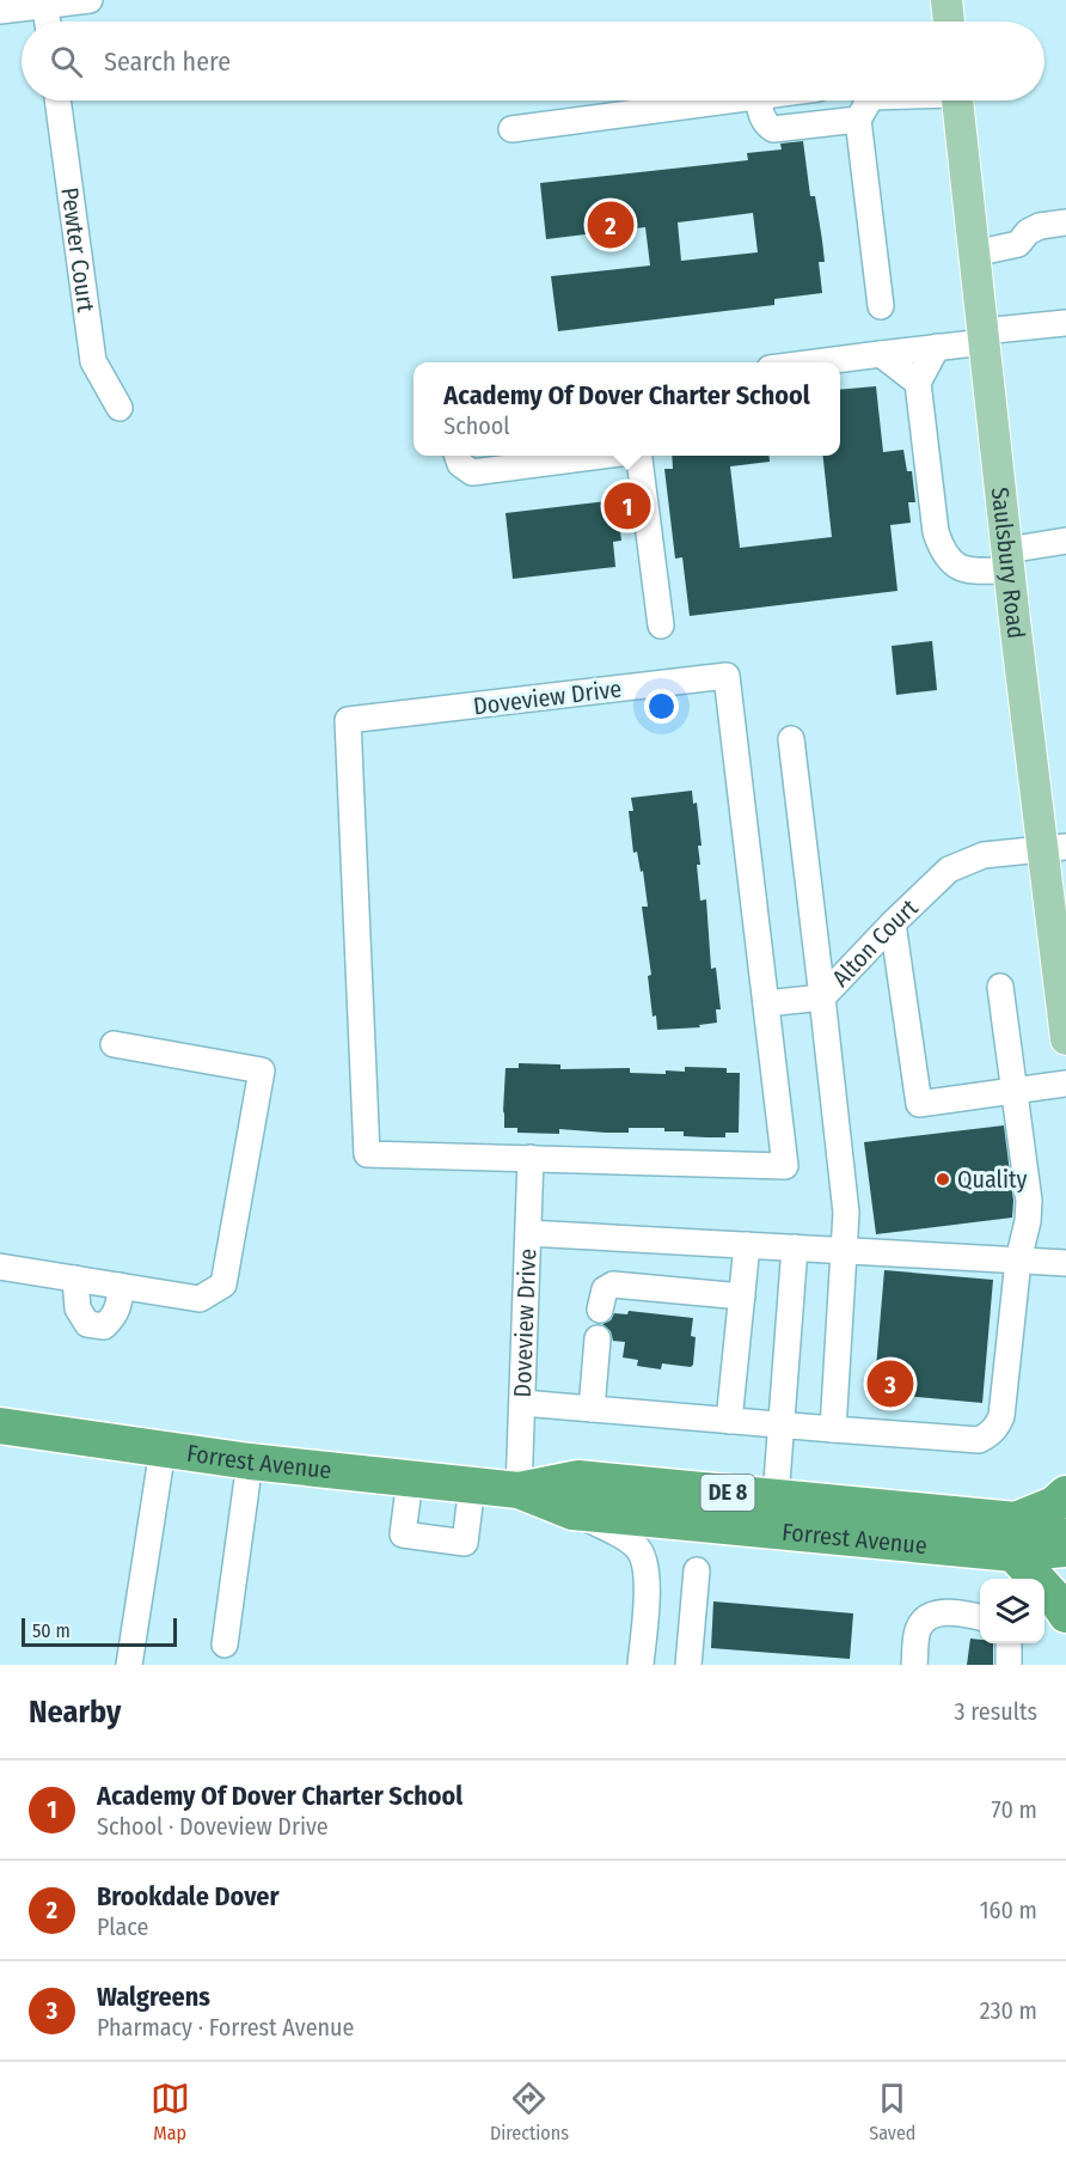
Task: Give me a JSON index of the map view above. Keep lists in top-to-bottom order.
{
  "streets": {
    "highway": ["Forrest Avenue", "DE 8"],
    "main road": ["Saulsbury Road"],
    "street": ["Pewter Court", "Doveview Drive", "Alton Court"]
  },
  "crossings": [
    ["Saulsbury Road", "Alton Court"],
    ["Doveview Drive", "Forrest Avenue"]
  ],
  "places": ["Quality"],
  "scale_bar": "50 m",
  "page": {
    "search": "Search here",
    "pins": ["2", "1", "3"],
    "popup": ["Academy Of Dover Charter School", "School"],
    "scale": "50 m",
    "heading": ["Nearby", "3 results"],
    "list": [
      {
        "mark": "1",
        "name": "Academy Of Dover Charter School",
        "note": "School · Doveview Drive",
        "value": "70 m"
      },
      {
        "mark": "2",
        "name": "Brookdale Dover",
        "note": "Place",
        "value": "160 m"
      },
      {
        "mark": "3",
        "name": "Walgreens",
        "note": "Pharmacy · Forrest Avenue",
        "value": "230 m"
      }
    ],
    "nav": ["Map", "Directions", "Saved"]
  }
}
